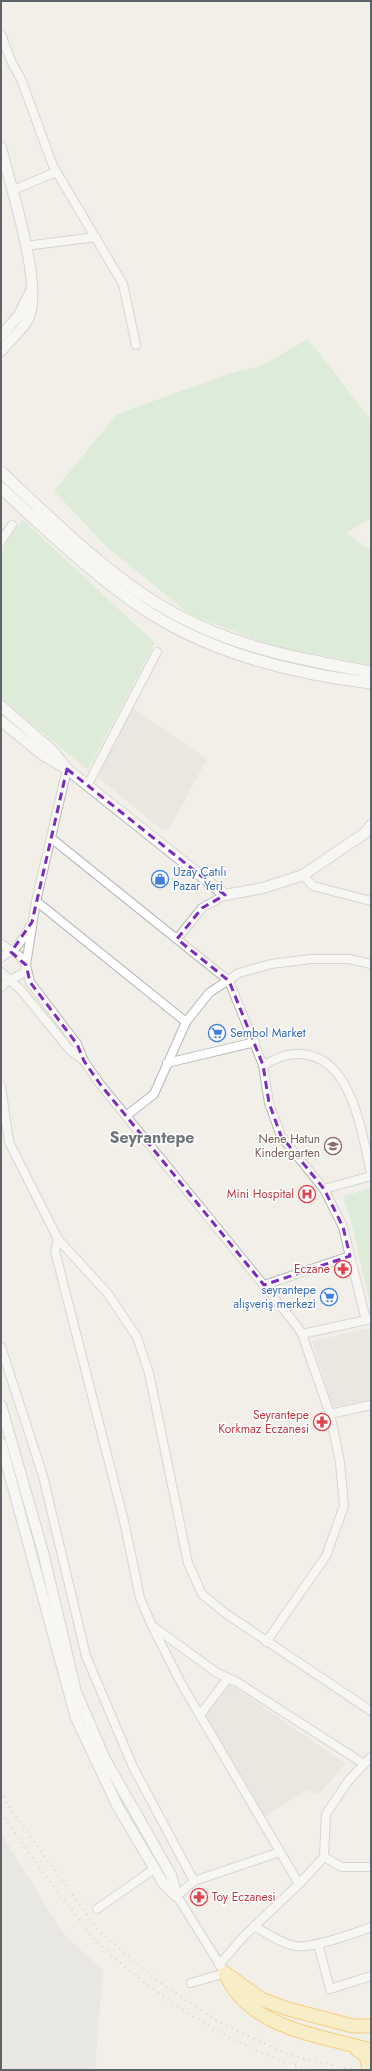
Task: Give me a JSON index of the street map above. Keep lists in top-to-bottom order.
{
  "districts": ["Seyrantepe"],
  "places": {
    "shop": ["Uzay Çatılı Pazar Yeri"],
    "supermarket": ["Sembol Market", "seyrantepe alışveriş merkezi"],
    "school or university": ["Nene Hatun Kindergarten"],
    "hospital": ["Mini Hospital"],
    "pharmacy": ["Eczane", "Seyrantepe Korkmaz Eczanesi", "Toy Eczanesi"]
  }
}
